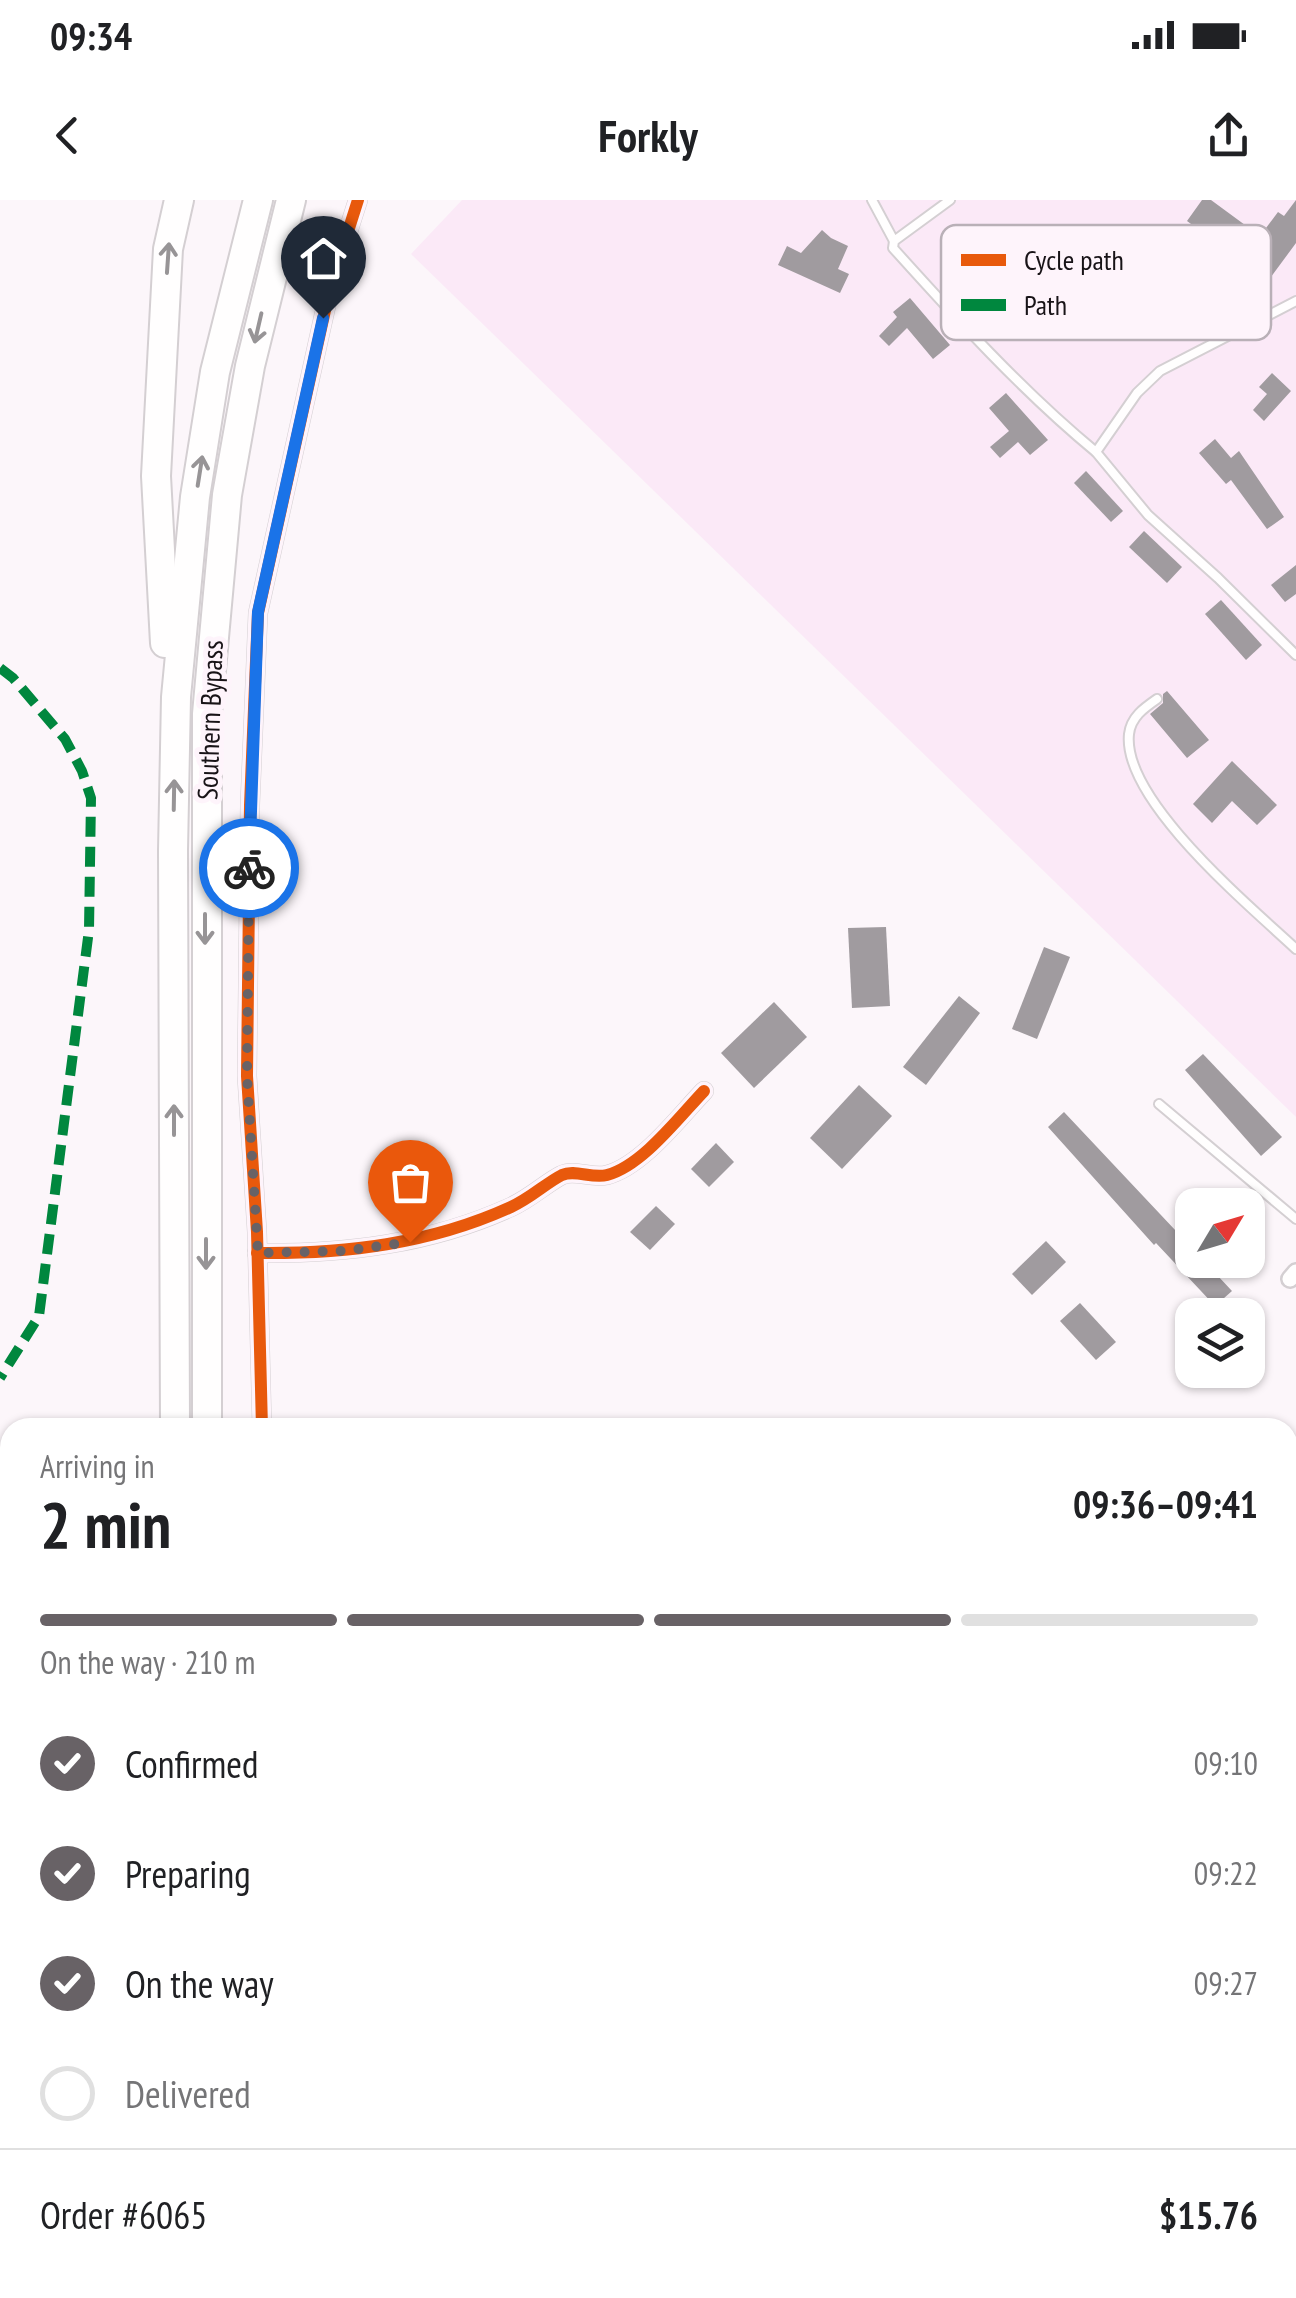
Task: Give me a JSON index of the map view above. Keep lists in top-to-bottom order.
{
  "streets": {
    "highway": ["Southern Bypass"]
  },
  "legend": ["Cycle path", "Path"],
  "north": "top right",
  "page": {
    "status": "09:34",
    "header": "Forkly",
    "heading": ["2 min", "Arriving in", "09:36–09:41"],
    "panel": ["Order #6065", "$15.76"],
    "bar": "On the way · 210 m",
    "list": [
      ["Confirmed", "09:10"],
      ["Preparing", "09:22"],
      ["On the way", "09:27"],
      "Delivered"
    ]
  }
}
